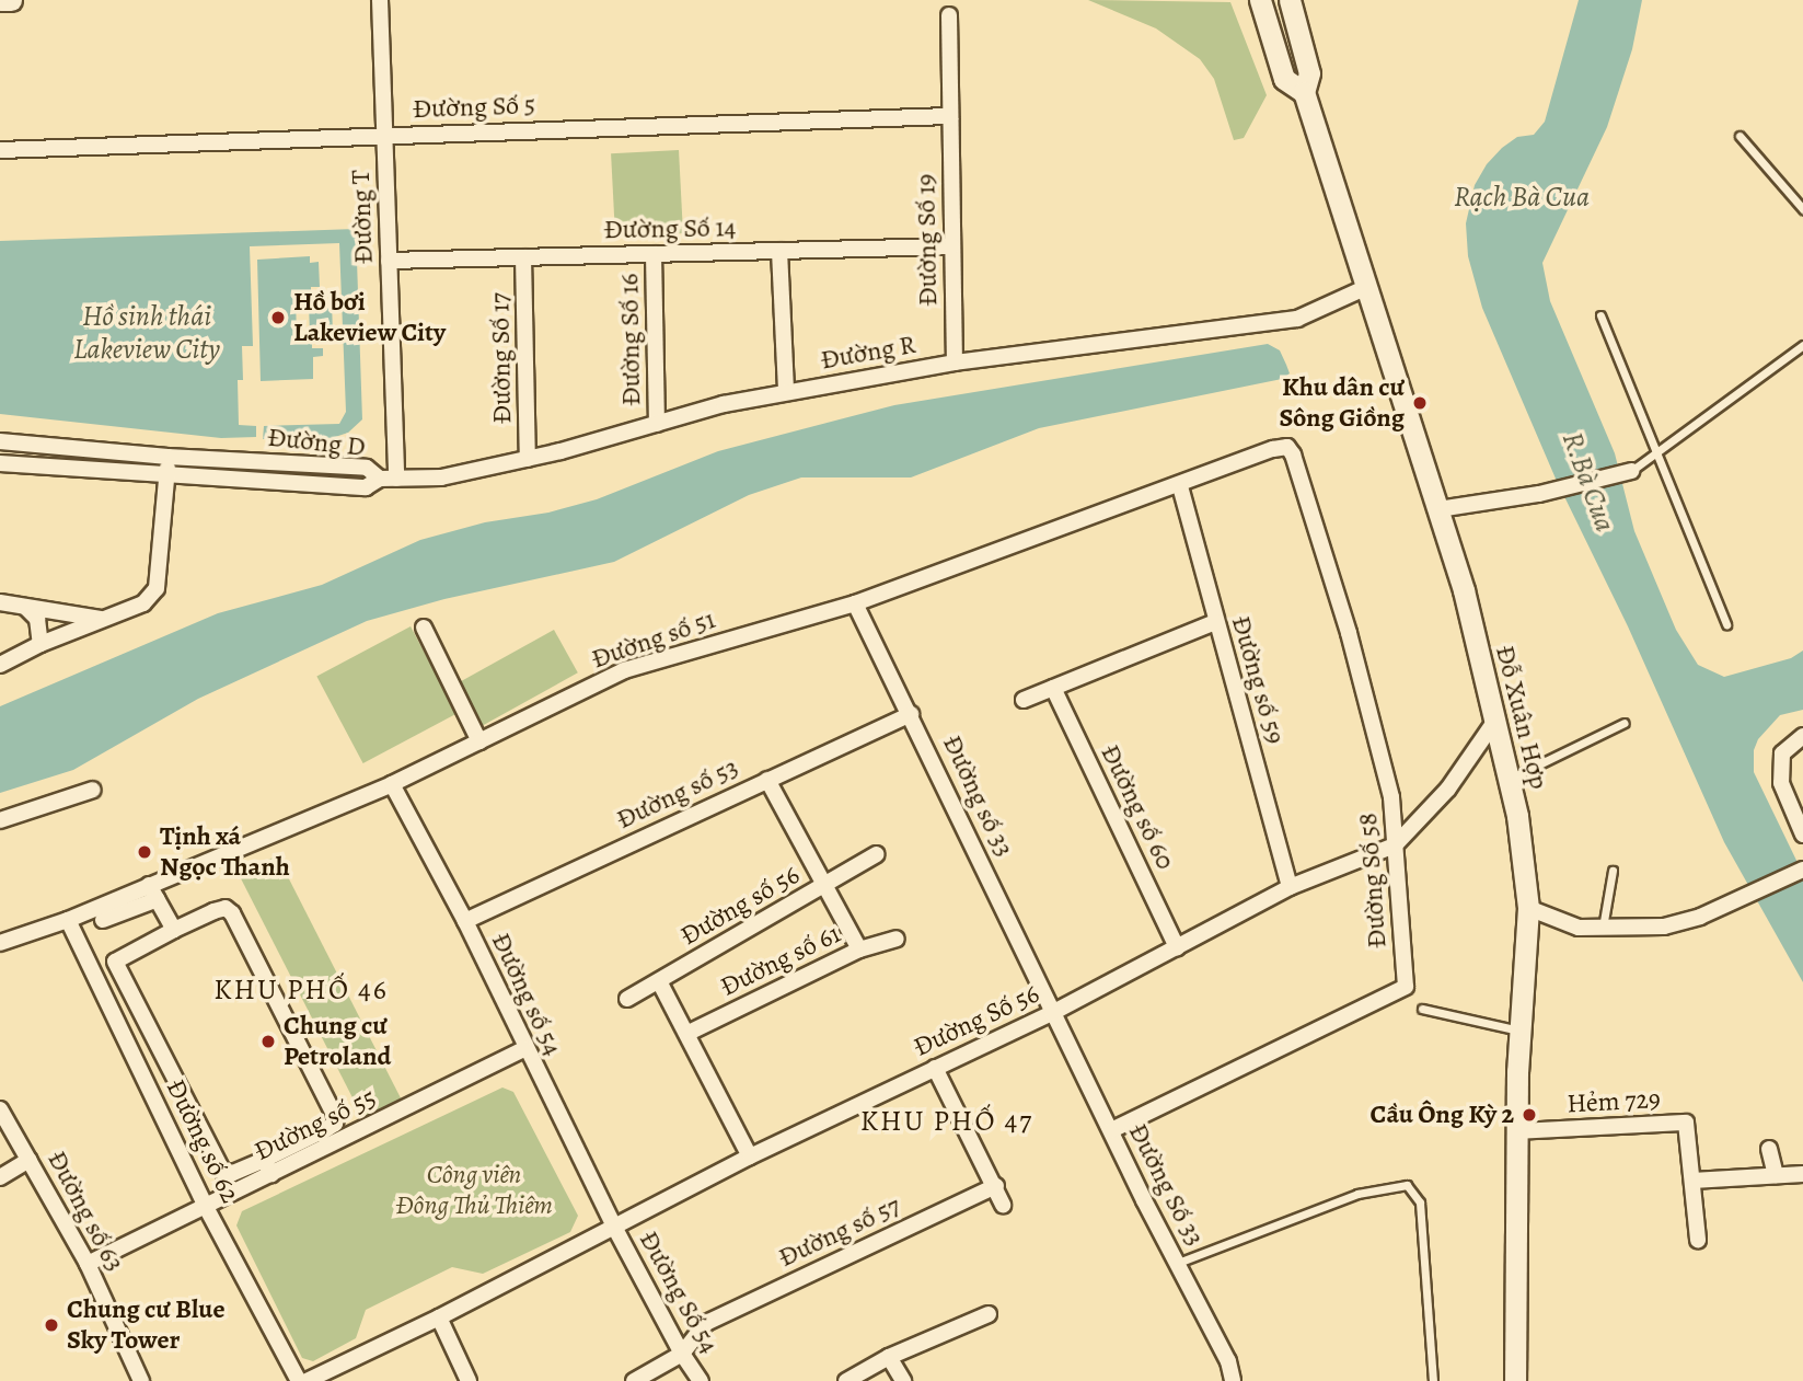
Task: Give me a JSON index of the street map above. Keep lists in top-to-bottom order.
{
  "streets": {
    "main road": ["Đỗ Xuân Hợp"],
    "street": [
      "Đường Số 5",
      "Đường T",
      "Đường Số 14",
      "Đường Số 19",
      "Đường Số 16",
      "Đường R",
      "Đường Số 17",
      "Đường D",
      "Đường số 51",
      "Đường số 59",
      "Đường số 53",
      "Đường số 33",
      "Đường số 60",
      "Đường Số 58",
      "Đường số 56",
      "Đường số 61",
      "Đường số 54",
      "Đường Số 56",
      "Hẻm 729",
      "Đường số 55",
      "Đường số 62",
      "Đường Số 33",
      "Đường số 63",
      "Đường số 57",
      "Đường Số 54"
    ]
  },
  "crossings": [
    ["Đường Số 5", "Đường T"],
    ["Đường Số 5", "Đường Số 19"],
    ["Đường T", "Đường Số 14"],
    ["Đường T", "Đường R"],
    ["Đường T", "Đường D"],
    ["Đường Số 14", "Đường Số 19"],
    ["Đường Số 14", "Đường Số 16"],
    ["Đường Số 14", "Đường Số 17"],
    ["Đường Số 19", "Đường R"],
    ["Đường Số 16", "Đường R"],
    ["Đường R", "Đường Số 17"],
    ["Đường R", "Đường D"],
    ["Đường R", "Đỗ Xuân Hợp"],
    ["Đường số 51", "Đường số 59"],
    ["Đường số 51", "Đường số 33"],
    ["Đường số 51", "Đường Số 58"],
    ["Đường số 51", "Đường số 54"],
    ["Đường số 51", "Đường số 62"],
    ["Đường số 59", "Đường Số 56"],
    ["Đỗ Xuân Hợp", "Đường Số 56"],
    ["Đỗ Xuân Hợp", "Hẻm 729"],
    ["Đường số 53", "Đường số 33"],
    ["Đường số 53", "Đường số 54"],
    ["Đường số 33", "Đường Số 56"],
    ["Đường số 33", "Đường Số 33"],
    ["Đường số 60", "Đường Số 56"],
    ["Đường Số 58", "Đường Số 56"],
    ["Đường Số 58", "Đường Số 33"],
    ["Đường số 54", "Đường Số 56"],
    ["Đường số 54", "Đường số 55"],
    ["Đường số 54", "Đường Số 54"],
    ["Đường Số 56", "Đường Số 33"],
    ["Đường Số 56", "Đường Số 54"],
    ["Đường số 55", "Đường số 62"],
    ["Đường số 55", "Đường số 63"],
    ["Đường số 57", "Đường Số 54"]
  ],
  "districts": ["KHU PHỐ 46", "KHU PHỐ 47"],
  "water": ["Rạch Bà Cua", "Hồ sinh thái Lakeview City", "R.Bà Cua"],
  "parks": ["Công viên Đông Thủ Thiêm"],
  "places": [
    "Hồ bơi Lakeview City",
    "Khu dân cư Sông Giồng",
    "Tịnh xá Ngọc Thanh",
    "Chung cư Petroland",
    "Cầu Ông Kỳ 2",
    "Chung cư Blue Sky Tower"
  ]
}
